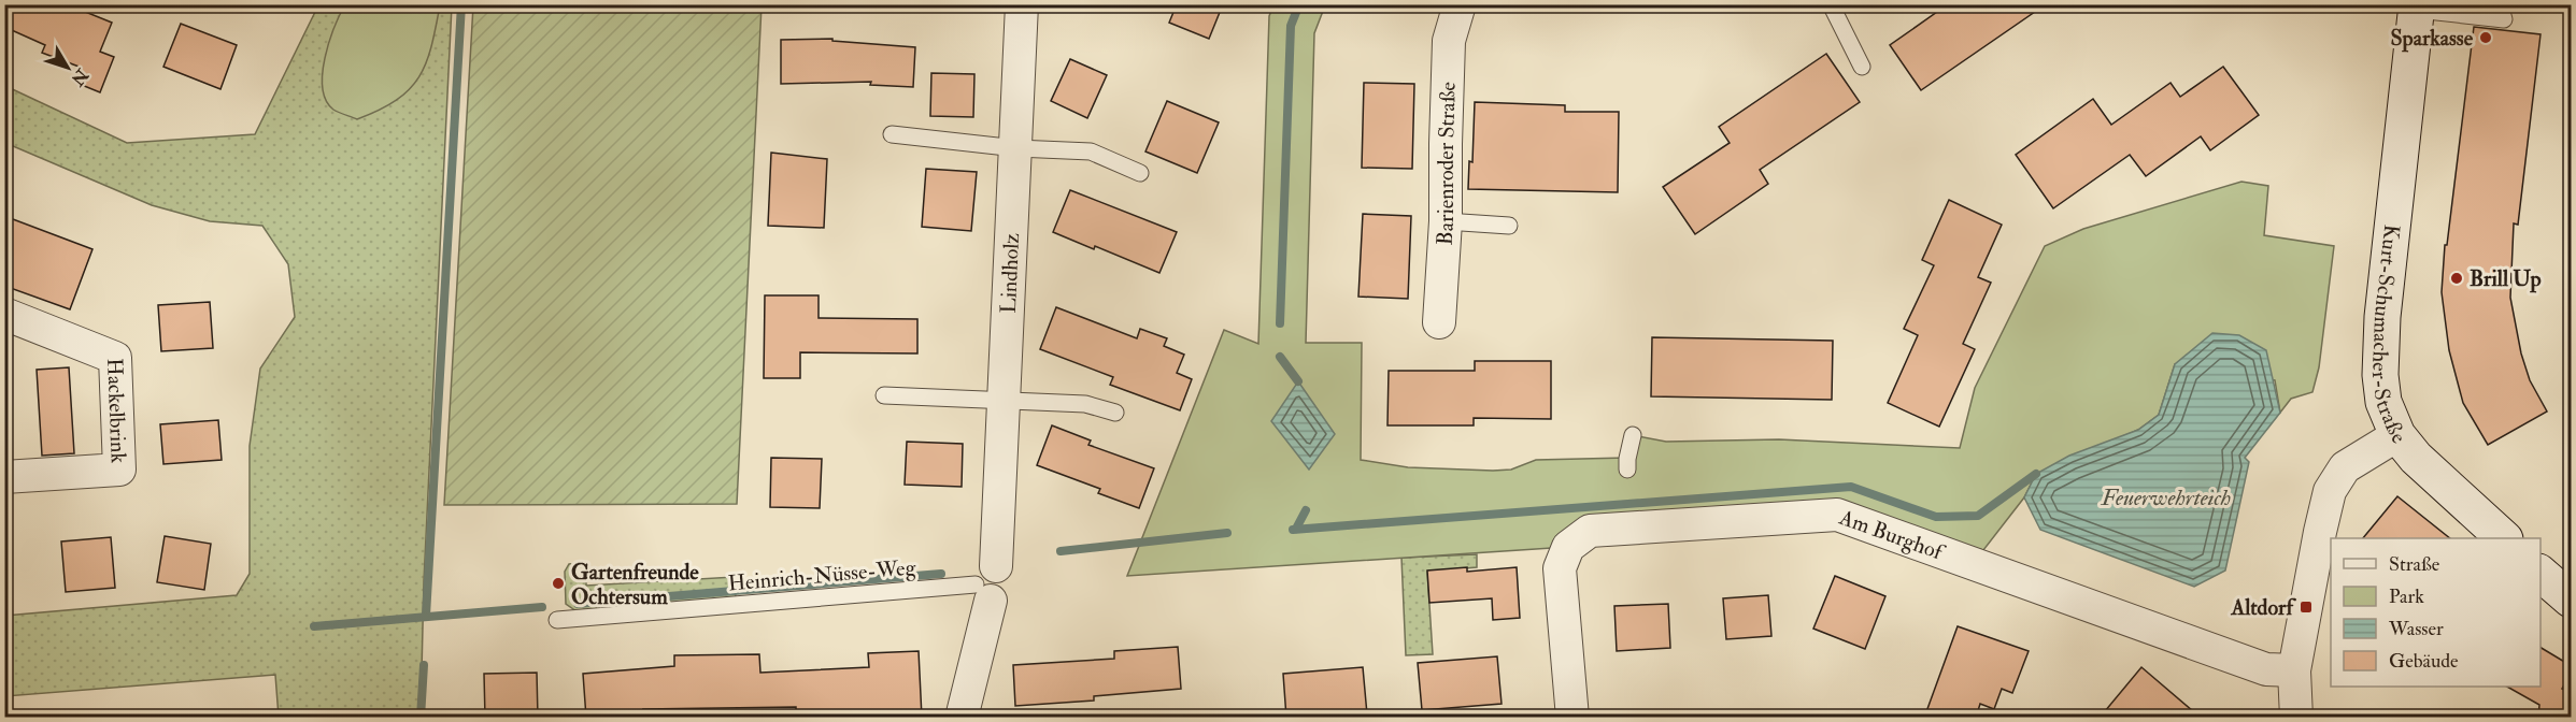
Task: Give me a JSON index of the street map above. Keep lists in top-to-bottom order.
{
  "streets": {
    "main road": ["Kurt-Schumacher-Straße"],
    "street": [
      "Barienroder Straße",
      "Lindholz",
      "Hackelbrink",
      "Am Burghof"
    ],
    "lane": ["Heinrich-Nüsse-Weg"]
  },
  "crossings": [
    ["Lindholz", "Heinrich-Nüsse-Weg"]
  ],
  "water": ["Feuerwehrteich"],
  "places": {
    "other": ["Sparkasse", "Brill Up", "Gartenfreunde Ochtersum"],
    "transit": ["Altdorf"]
  },
  "legend": [
    "Straße",
    "Park",
    "Wasser",
    "Gebäude"
  ],
  "north": "bottom right"
}
